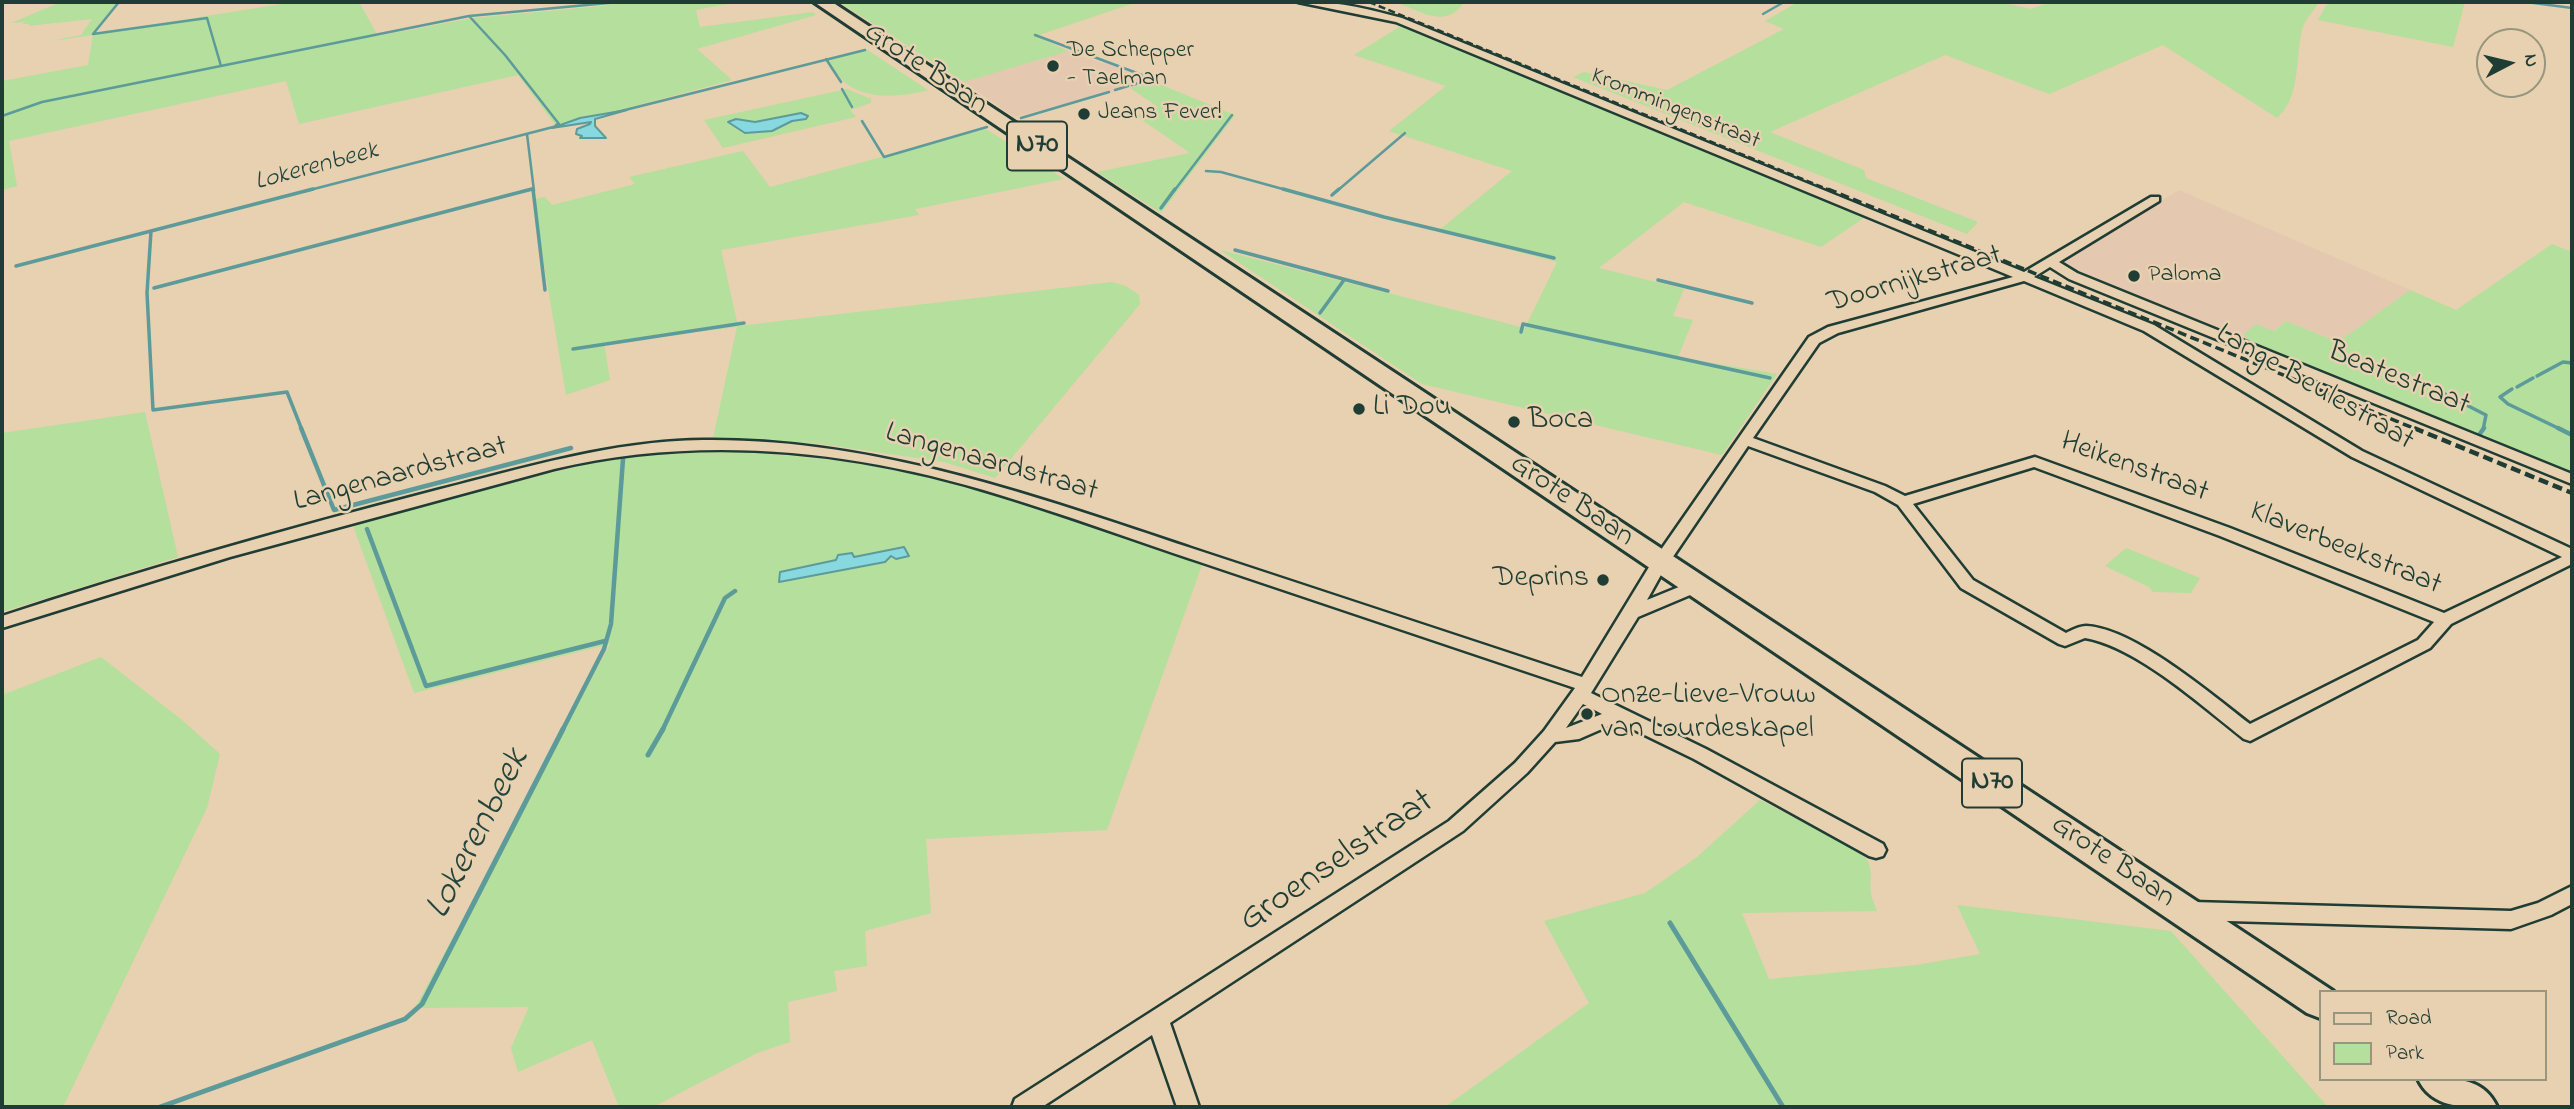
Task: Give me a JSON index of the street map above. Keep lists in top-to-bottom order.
{
  "streets": {
    "main road": ["Grote Baan", "N70"],
    "street": [
      "Krommingenstraat",
      "Doornijkstraat",
      "Beatestraat",
      "Lange Beulestraat",
      "Langenaardstraat",
      "Heikenstraat",
      "Klaverbeekstraat",
      "Groenselstraat"
    ]
  },
  "crossings": [
    ["Grote Baan", "Doornijkstraat"],
    ["Grote Baan", "Groenselstraat"],
    ["Krommingenstraat", "Doornijkstraat"],
    ["Krommingenstraat", "Lange Beulestraat"],
    ["Doornijkstraat", "Beatestraat"],
    ["Doornijkstraat", "Lange Beulestraat"],
    ["Doornijkstraat", "Groenselstraat"],
    ["Lange Beulestraat", "Klaverbeekstraat"],
    ["Langenaardstraat", "Groenselstraat"],
    ["Heikenstraat", "Klaverbeekstraat"]
  ],
  "water": ["Lokerenbeek"],
  "places": [
    "De Schepper - Taelman",
    "Jeans Fever!",
    "Paloma",
    "Li Dou",
    "Boca",
    "Deprins",
    "Onze-Lieve-Vrouw van Lourdeskapel"
  ],
  "legend": ["Road", "Park"],
  "north": "right"
}
